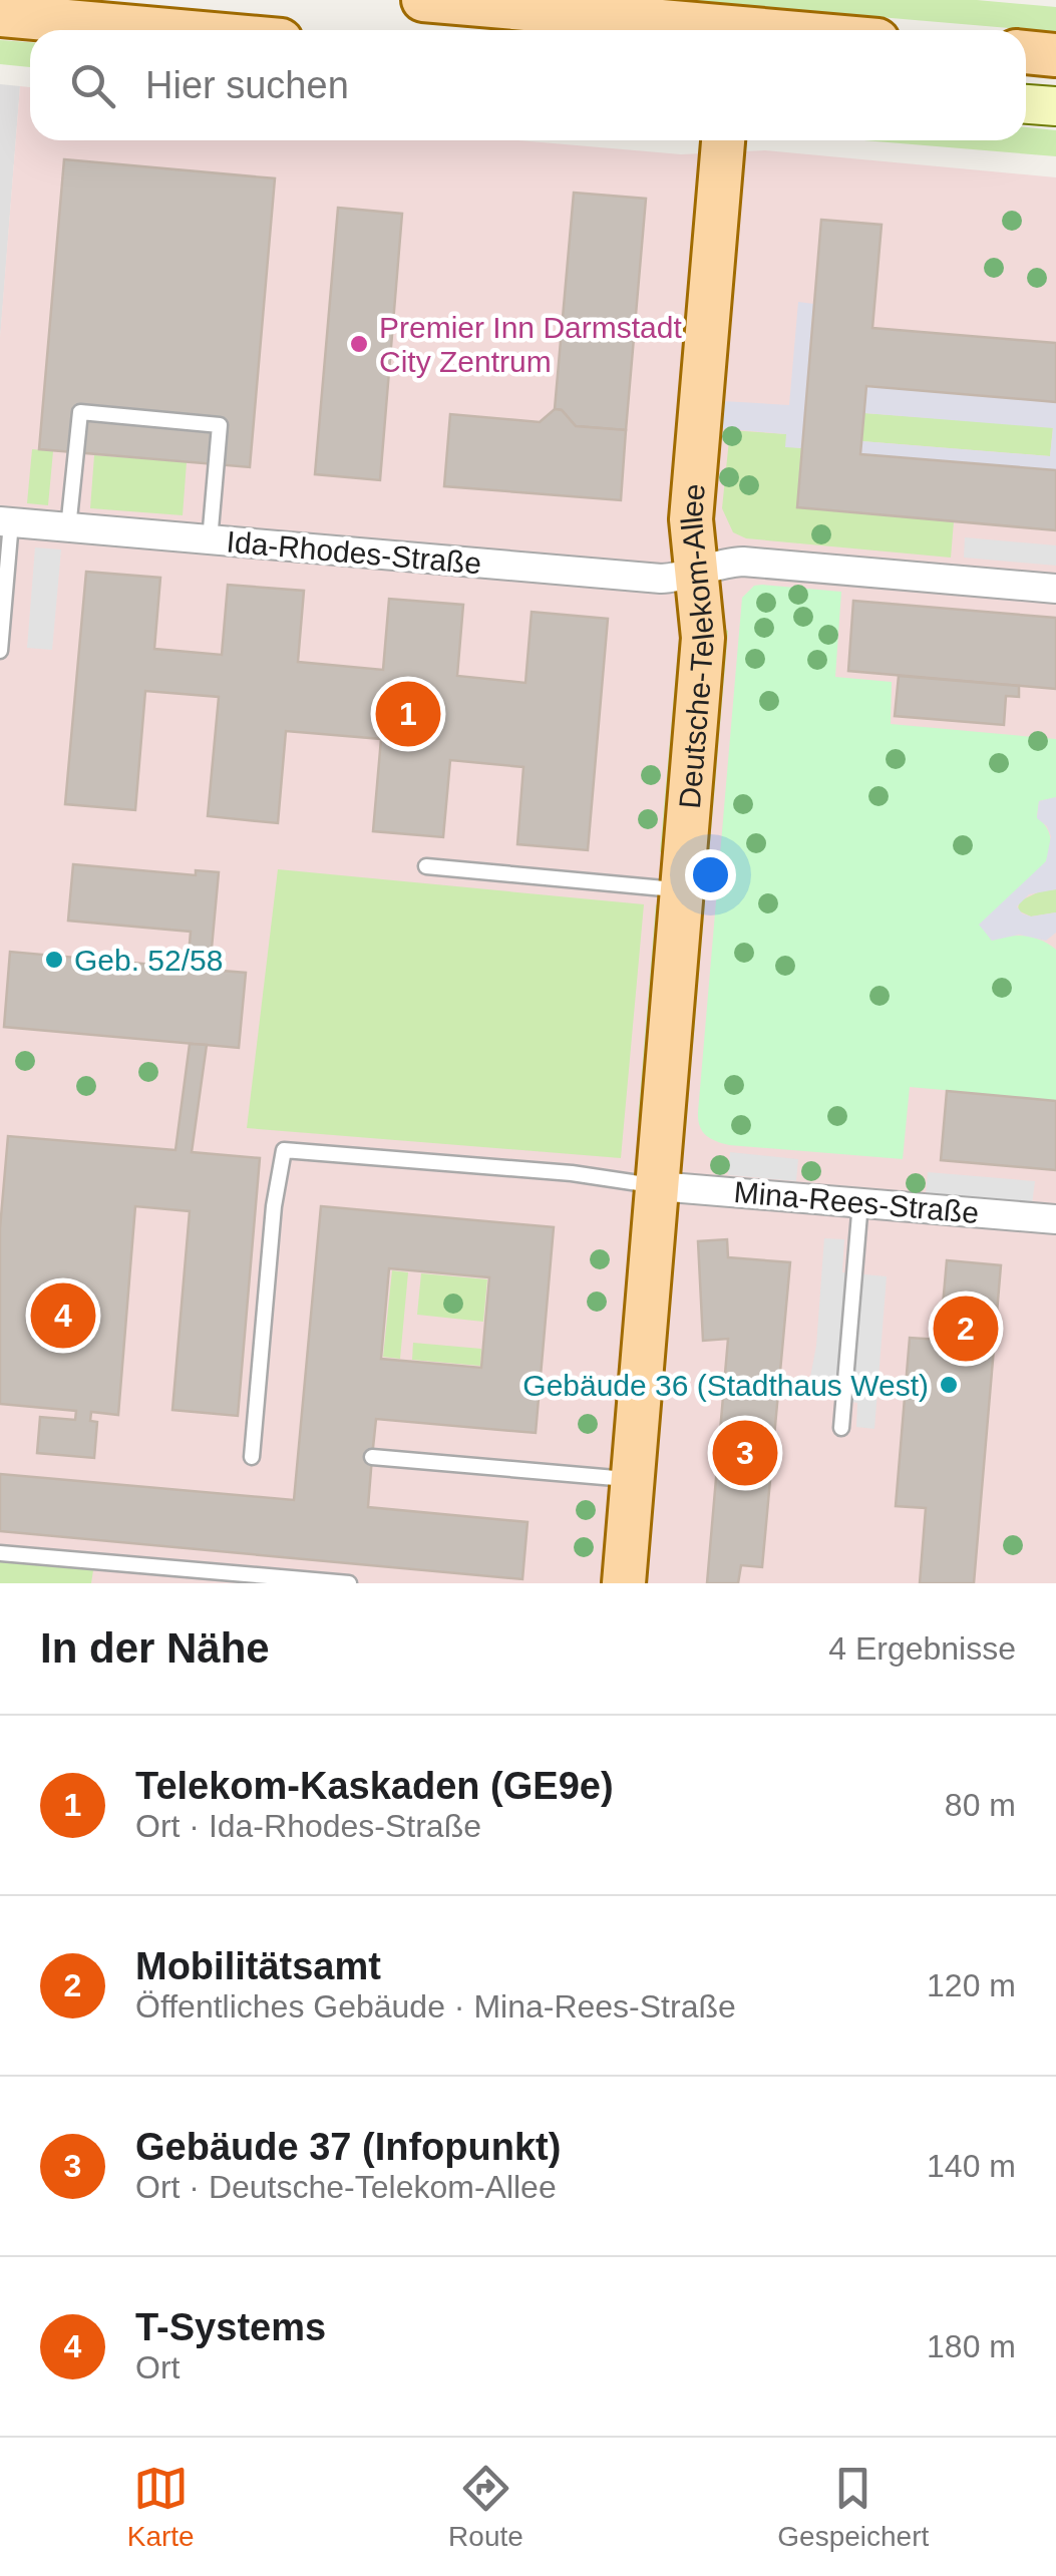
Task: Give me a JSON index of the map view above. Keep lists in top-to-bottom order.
{
  "streets": {
    "main road": ["Deutsche-Telekom-Allee"],
    "street": ["Ida-Rhodes-Straße", "Mina-Rees-Straße"]
  },
  "crossings": [
    ["Ida-Rhodes-Straße", "Deutsche-Telekom-Allee"],
    ["Deutsche-Telekom-Allee", "Mina-Rees-Straße"]
  ],
  "places": ["Premier Inn Darmstadt City Zentrum", "Geb. 52/58", "Gebäude 36 (Stadthaus West)"],
  "page": {
    "search": "Hier suchen",
    "pins": [
      "1",
      "4",
      "2",
      "3"
    ],
    "heading": ["In der Nähe", "4 Ergebnisse"],
    "list": [
      {
        "mark": "1",
        "name": "Telekom-Kaskaden (GE9e)",
        "note": "Ort · Ida-Rhodes-Straße",
        "value": "80 m"
      },
      {
        "mark": "2",
        "name": "Mobilitätsamt",
        "note": "Öffentliches Gebäude · Mina-Rees-Straße",
        "value": "120 m"
      },
      {
        "mark": "3",
        "name": "Gebäude 37 (Infopunkt)",
        "note": "Ort · Deutsche-Telekom-Allee",
        "value": "140 m"
      },
      {
        "mark": "4",
        "name": "T-Systems",
        "note": "Ort",
        "value": "180 m"
      }
    ],
    "nav": ["Karte", "Route", "Gespeichert"]
  }
}
